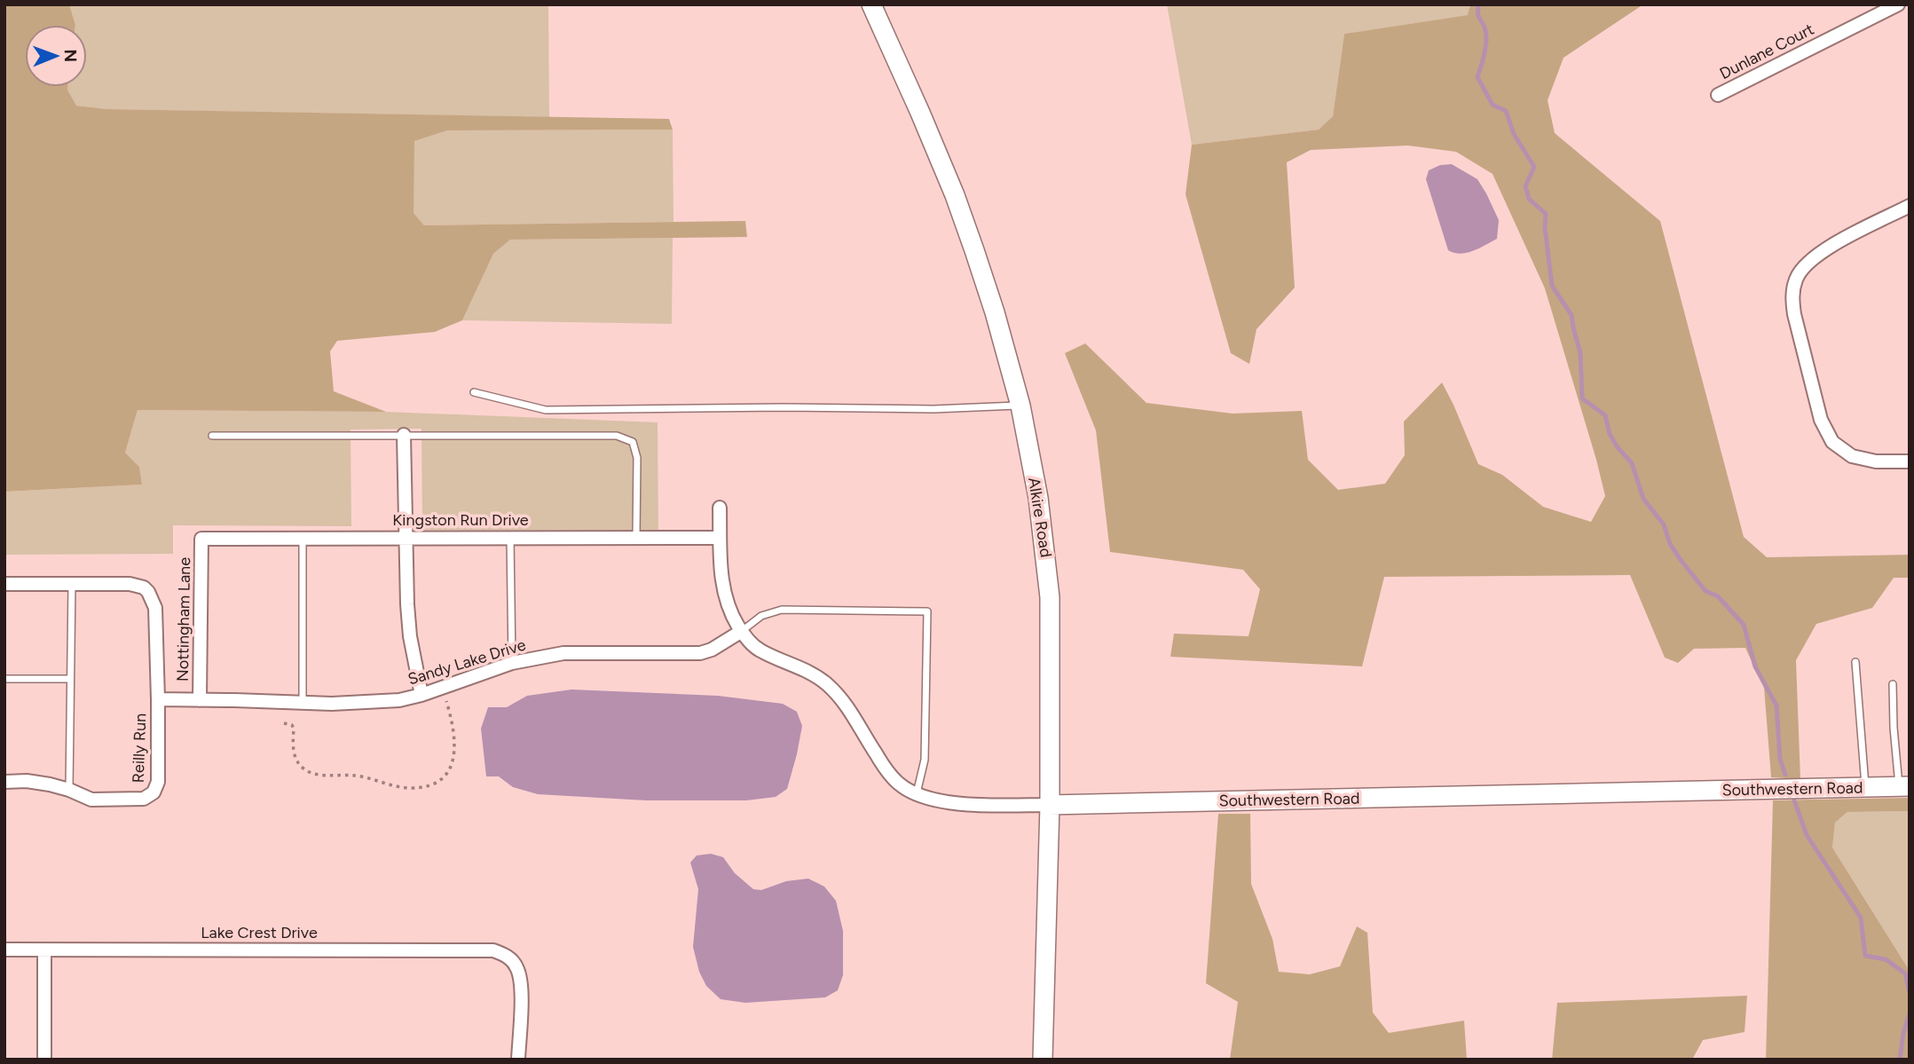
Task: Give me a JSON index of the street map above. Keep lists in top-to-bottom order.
{
  "streets": {
    "main road": ["Alkire Road", "Southwestern Road"],
    "street": [
      "Dunlane Court",
      "Kingston Run Drive",
      "Nottingham Lane",
      "Sandy Lake Drive",
      "Reilly Run",
      "Lake Crest Drive"
    ]
  },
  "crossings": [
    ["Alkire Road", "Southwestern Road"],
    ["Kingston Run Drive", "Nottingham Lane"],
    ["Kingston Run Drive", "Southwestern Road"],
    ["Nottingham Lane", "Sandy Lake Drive"],
    ["Sandy Lake Drive", "Reilly Run"],
    ["Sandy Lake Drive", "Southwestern Road"]
  ],
  "north": "right"
}
